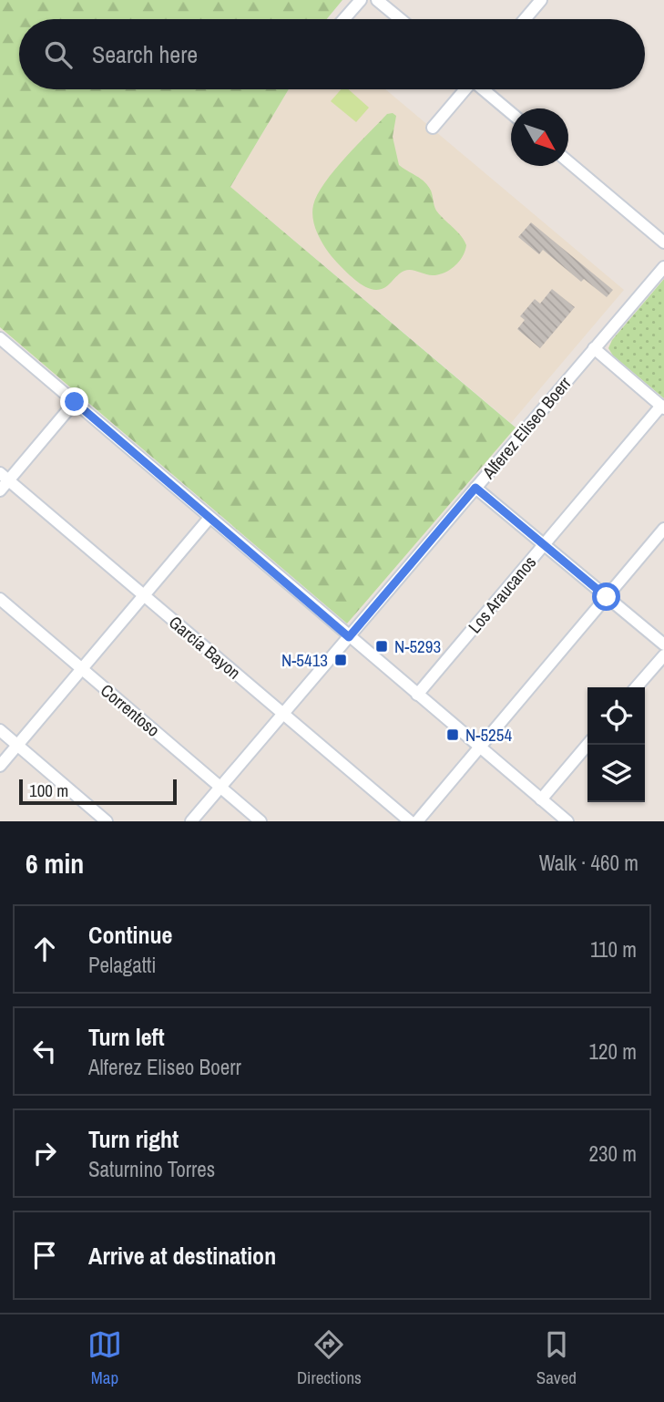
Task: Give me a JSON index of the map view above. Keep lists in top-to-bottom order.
{
  "streets": {
    "street": [
      "Alferez Eliseo Boerr",
      "Los Araucanos",
      "García Bayon",
      "Correntoso"
    ]
  },
  "crossings": [
    ["Alferez Eliseo Boerr", "García Bayon"],
    ["Alferez Eliseo Boerr", "Correntoso"]
  ],
  "places": {
    "transit": ["N-5293", "N-5413", "N-5254"]
  },
  "scale_bar": "100 m",
  "north": "bottom right",
  "page": {
    "search": "Search here",
    "scale": "100 m",
    "heading": ["6 min", "Walk · 460 m"],
    "list": [
      ["Continue", "Pelagatti", "110 m"],
      ["Turn left", "Alferez Eliseo Boerr", "120 m"],
      ["Turn right", "Saturnino Torres", "230 m"],
      "Arrive at destination"
    ],
    "nav": ["Map", "Directions", "Saved"]
  }
}
